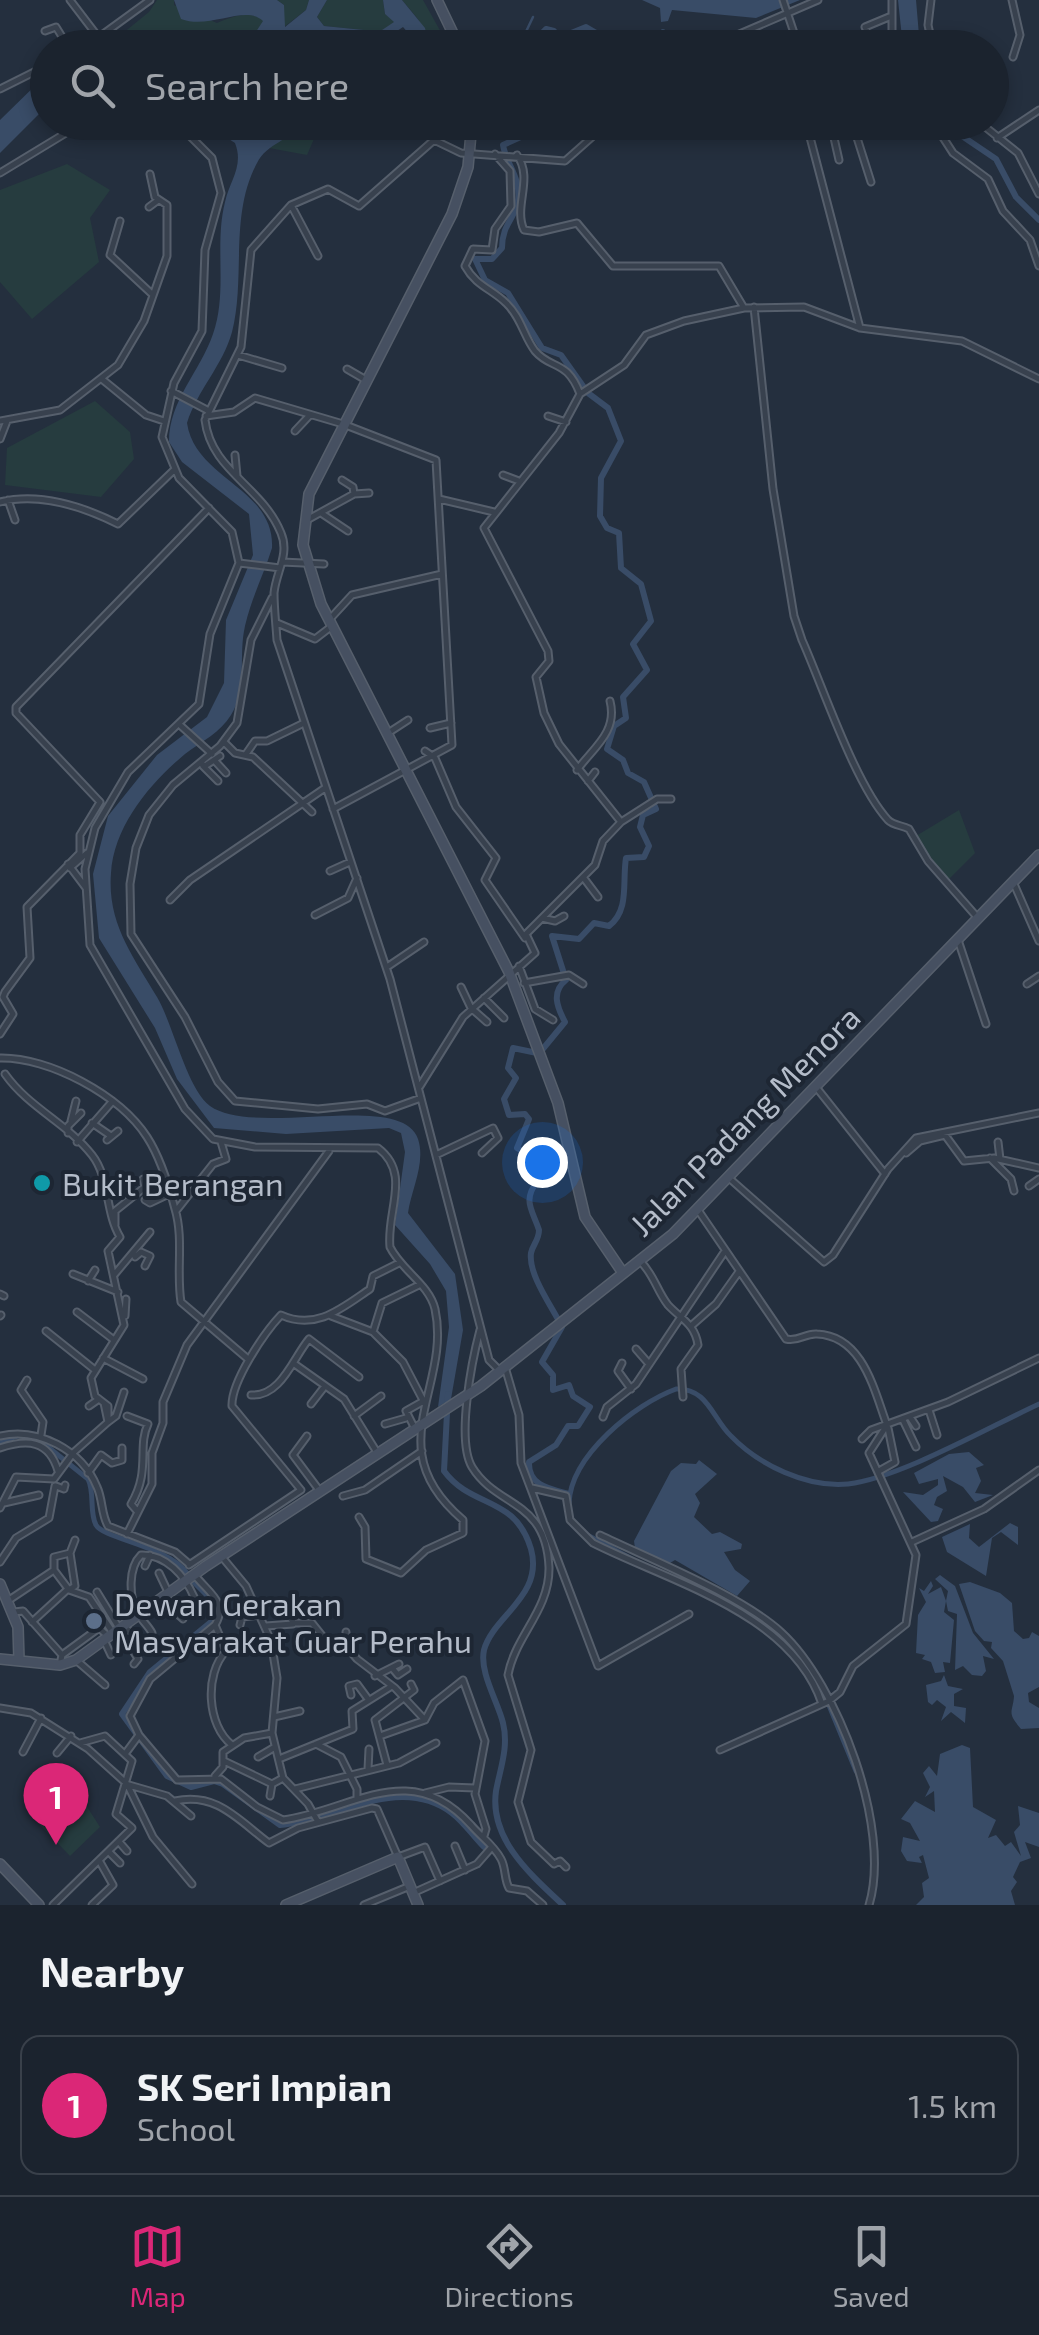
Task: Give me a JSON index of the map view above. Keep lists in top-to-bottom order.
{
  "streets": {
    "street": ["Jalan Padang Menora"]
  },
  "places": ["Bukit Berangan", "Dewan Gerakan Masyarakat Guar Perahu"],
  "page": {
    "search": "Search here",
    "pins": "1",
    "heading": "Nearby",
    "list": [
      {
        "mark": "1",
        "name": "SK Seri Impian",
        "note": "School",
        "value": "1.5 km"
      }
    ],
    "nav": ["Map", "Directions", "Saved"]
  }
}
